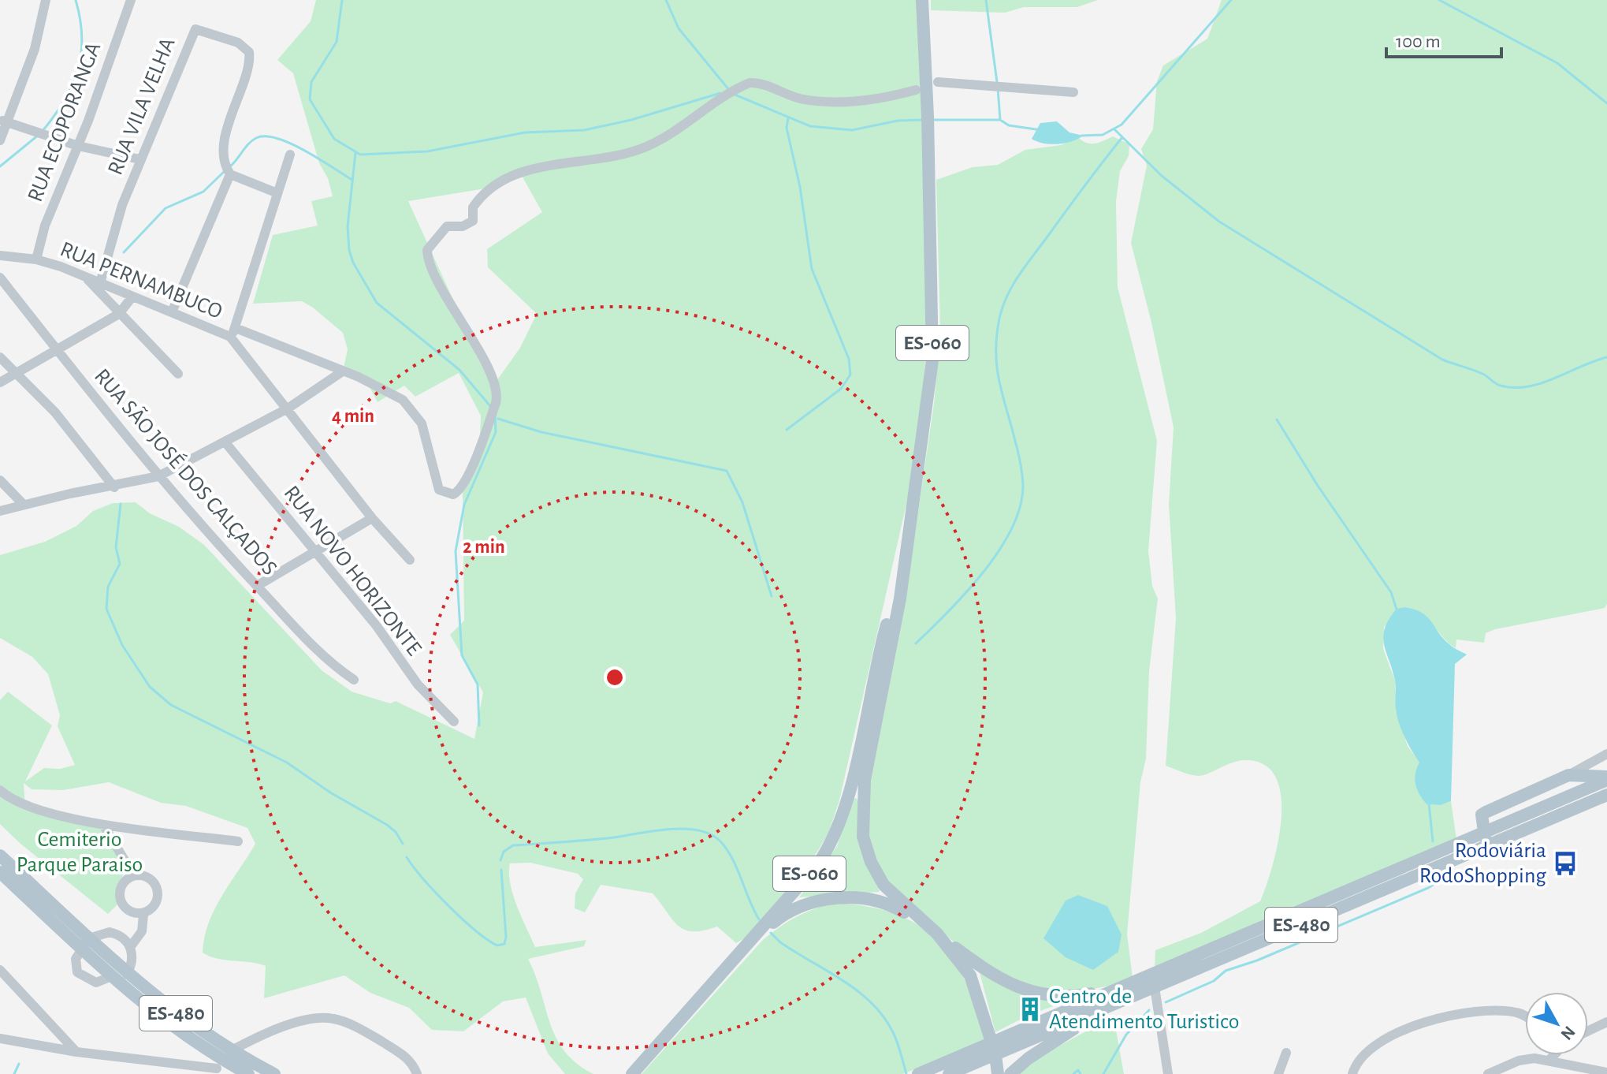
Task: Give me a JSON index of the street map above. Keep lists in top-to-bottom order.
{
  "streets": {
    "main road": ["ES-060", "ES-480"],
    "street": [
      "RUA VILA VELHA",
      "RUA ECOPORANGA",
      "RUA PERNAMBUCO",
      "RUA SÃO JOSÉ DOS CALÇADOS",
      "RUA NOVO HORIZONTE"
    ]
  },
  "crossings": [
    ["RUA VILA VELHA", "RUA PERNAMBUCO"],
    ["RUA ECOPORANGA", "RUA PERNAMBUCO"],
    ["ES-060", "ES-480"]
  ],
  "parks": ["Cemiterio Parque Paraiso"],
  "places": {
    "bus stop": ["Rodoviária RodoShopping"],
    "building": ["Centro de Atendimento Turistico"]
  },
  "scale_bar": "100 m",
  "north": "bottom right",
  "rings": ["4 min", "2 min"]
}
